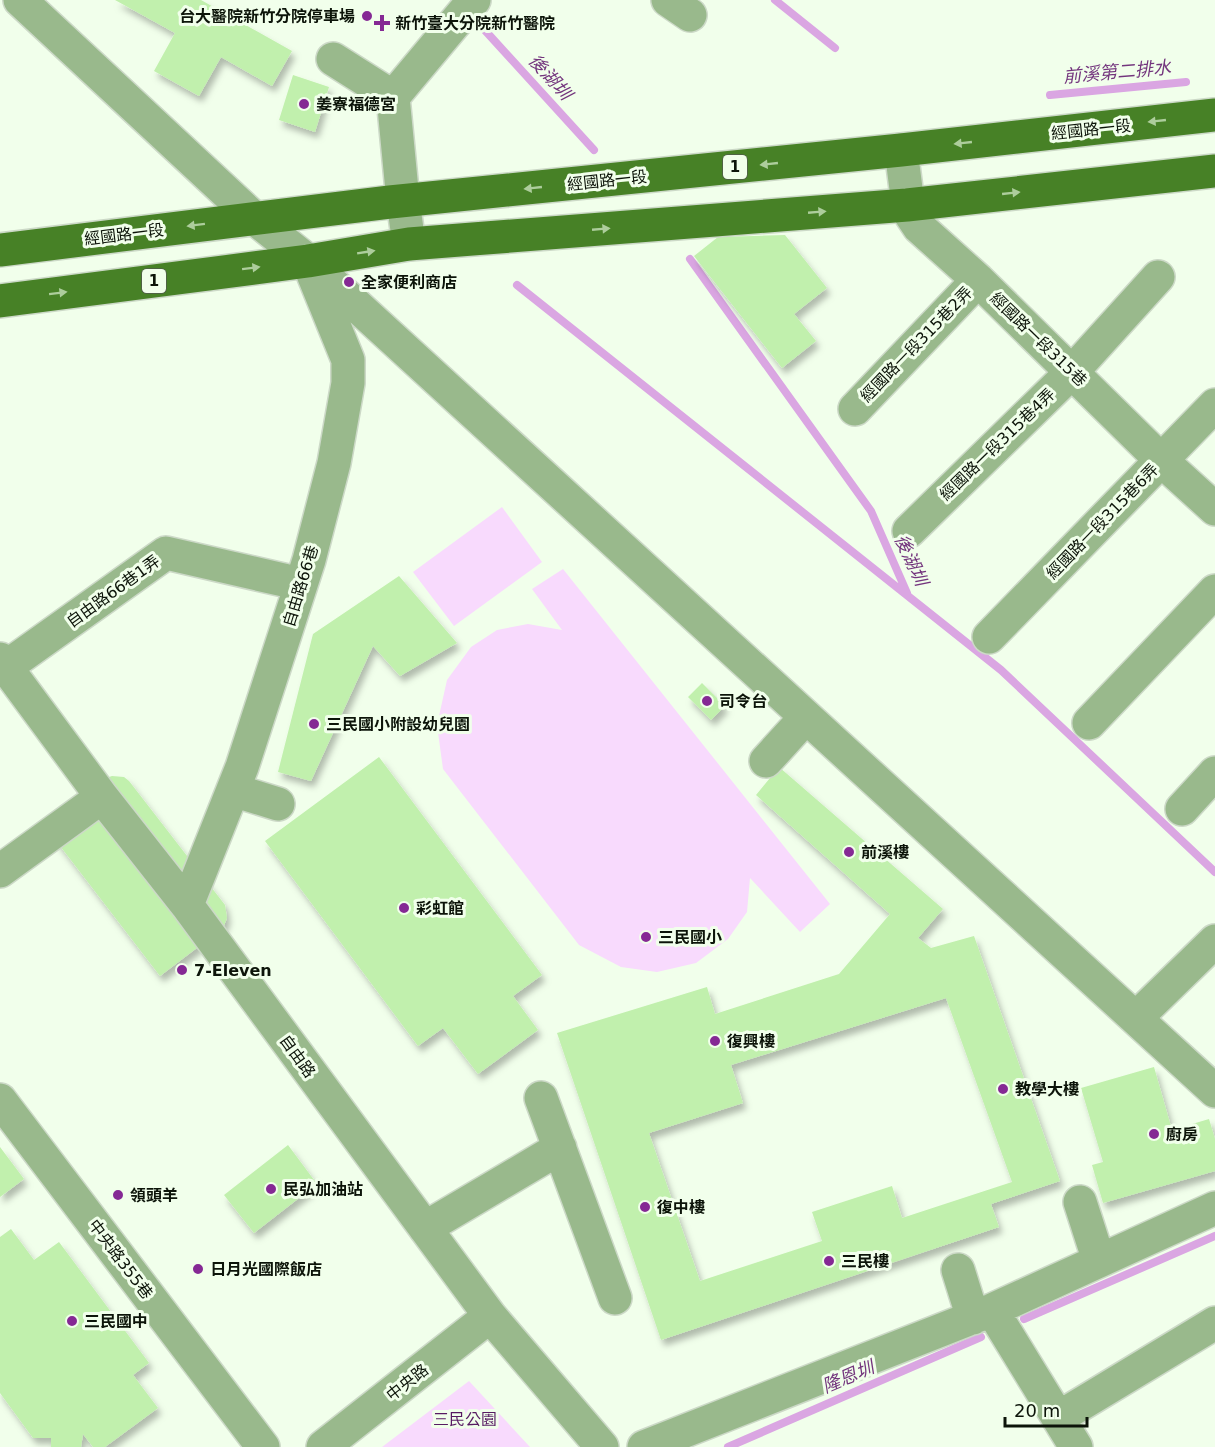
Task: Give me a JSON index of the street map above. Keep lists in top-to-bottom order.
{
  "streets": {
    "main road": ["經國路一段", "1"],
    "street": [
      "經國路一段315巷",
      "經國路一段315巷2弄",
      "經國路一段315巷4弄",
      "經國路一段315巷6弄",
      "自由路66巷",
      "自由路66巷1弄",
      "自由路",
      "中央路355巷",
      "中央路"
    ]
  },
  "crossings": [
    ["經國路一段", "經國路一段315巷"],
    ["1", "經國路一段315巷"],
    ["1", "自由路66巷"],
    ["經國路一段315巷", "經國路一段315巷2弄"],
    ["經國路一段315巷", "經國路一段315巷4弄"],
    ["經國路一段315巷", "經國路一段315巷6弄"],
    ["自由路66巷", "自由路66巷1弄"],
    ["自由路66巷", "自由路"],
    ["自由路66巷1弄", "自由路"],
    ["自由路", "中央路"]
  ],
  "water": ["前溪第二排水", "後湖圳", "隆恩圳"],
  "parks": ["三民公園"],
  "places": {
    "other": [
      "台大醫院新竹分院停車場",
      "姜寮福德宮",
      "全家便利商店",
      "司令台",
      "三民國小附設幼兒園",
      "前溪樓",
      "彩虹館",
      "三民國小",
      "7-Eleven",
      "復興樓",
      "教學大樓",
      "廚房",
      "民弘加油站",
      "領頭羊",
      "復中樓",
      "三民樓",
      "日月光國際飯店",
      "三民國中"
    ],
    "health": ["新竹臺大分院新竹醫院"]
  },
  "scale_bar": "20 m"
}
